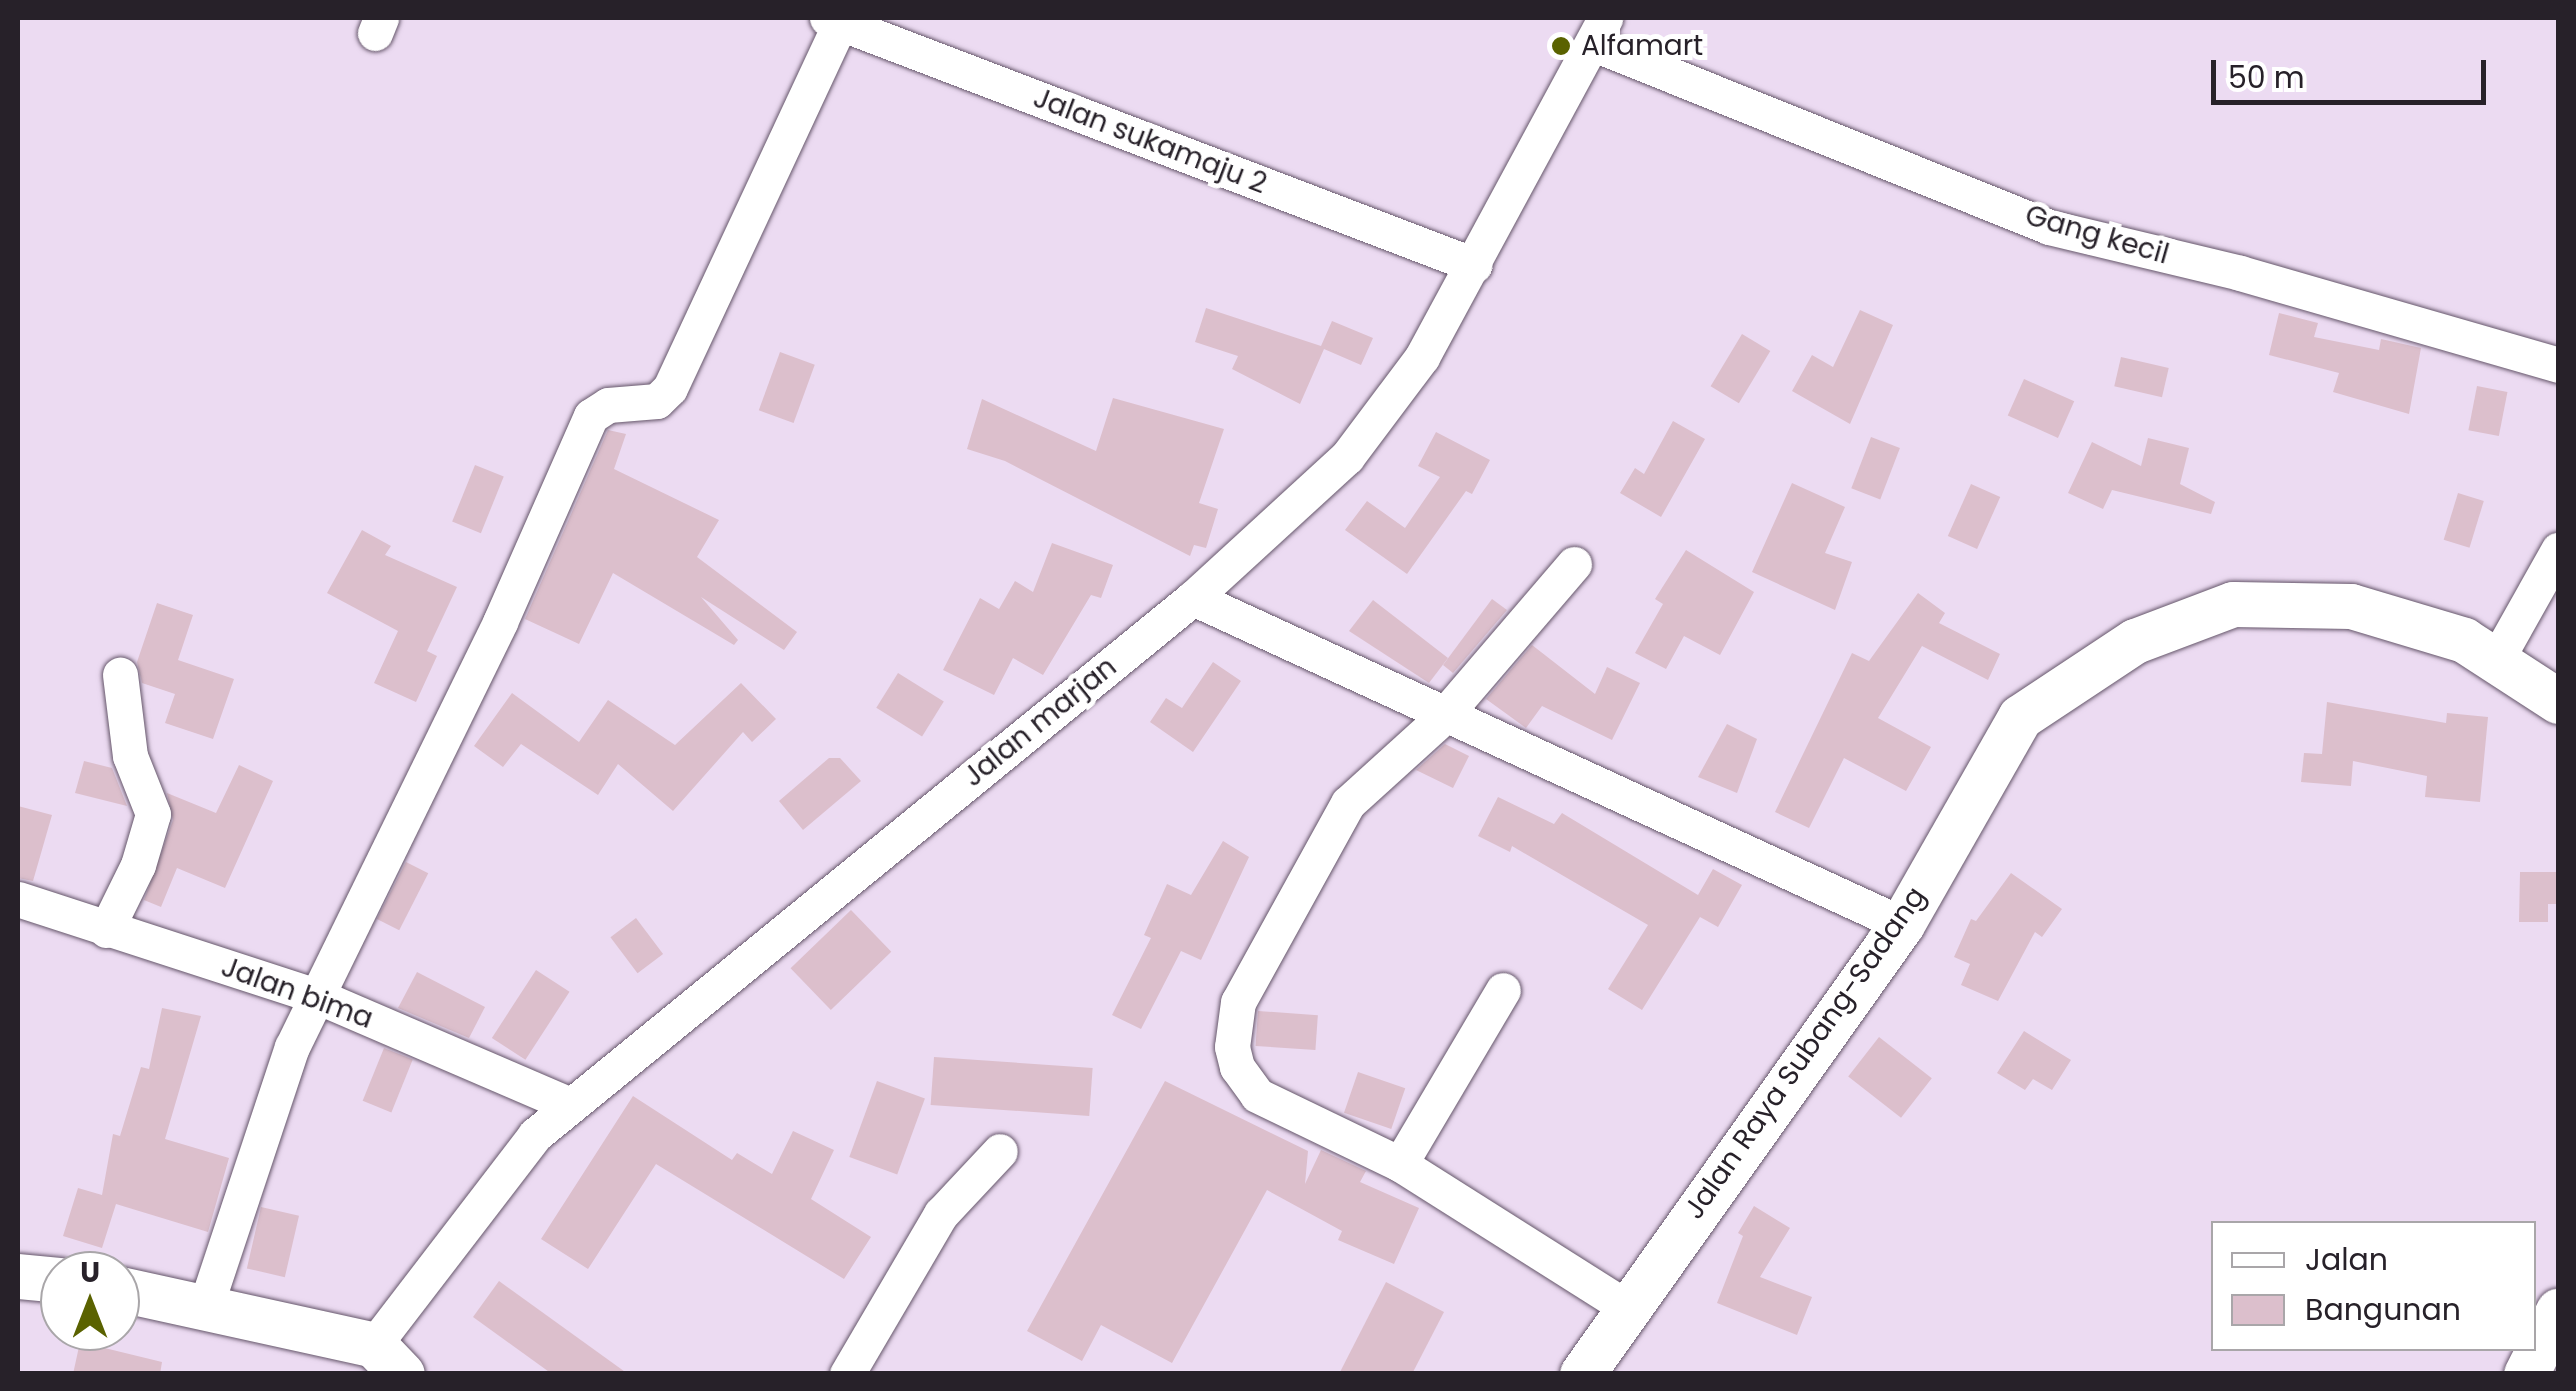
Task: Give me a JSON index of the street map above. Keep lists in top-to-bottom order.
{
  "streets": {
    "main road": ["Jalan Raya Subang-Sadang"],
    "street": [
      "Jalan sukamaju 2",
      "Gang kecil",
      "Jalan marjan",
      "Jalan bima"
    ]
  },
  "crossings": [
    ["Jalan sukamaju 2", "Jalan marjan"],
    ["Gang kecil", "Jalan marjan"],
    ["Jalan marjan", "Jalan bima"]
  ],
  "places": ["Alfamart"],
  "legend": ["Jalan", "Bangunan"],
  "scale_bar": "50 m",
  "north": "top"
}
